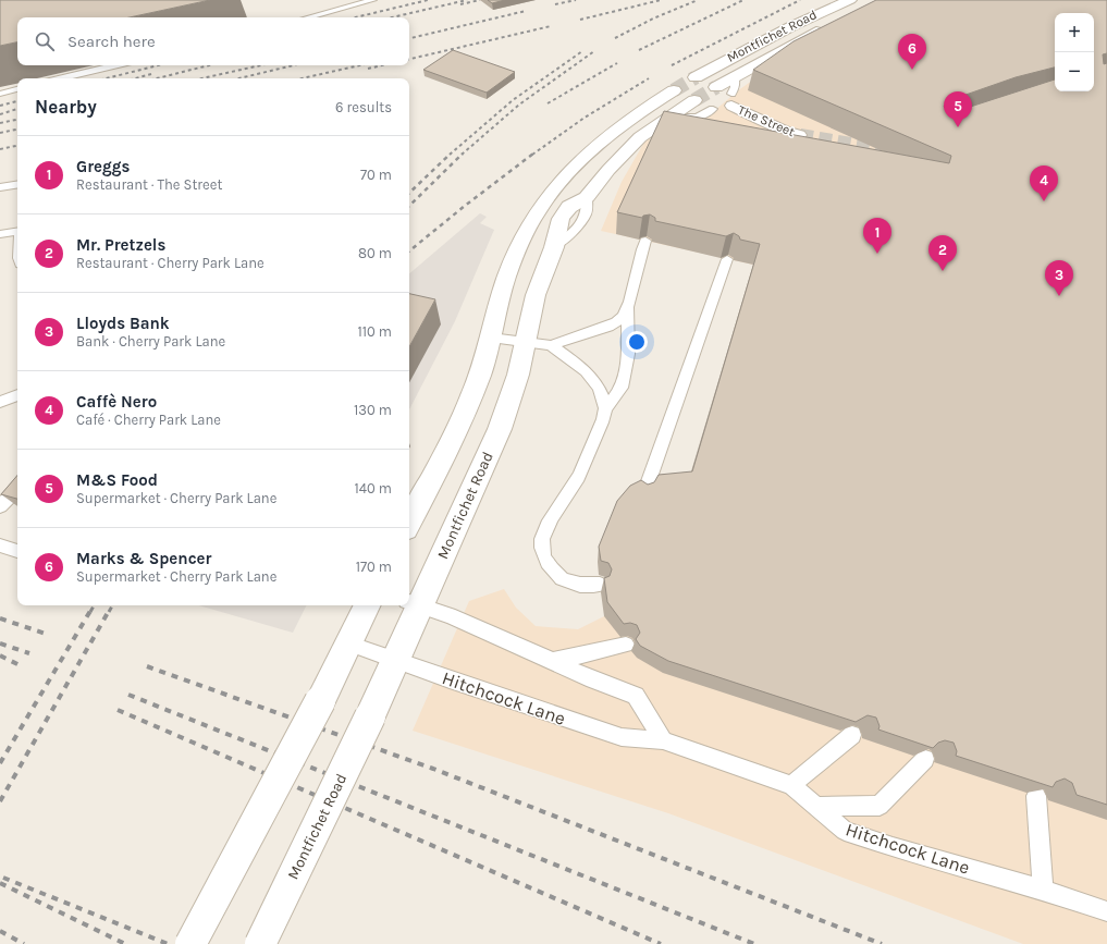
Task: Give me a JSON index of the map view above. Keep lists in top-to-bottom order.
{
  "streets": {
    "street": ["Montfichet Road", "The Street"],
    "lane": ["Hitchcock Lane"]
  },
  "crossings": [
    ["Montfichet Road", "Hitchcock Lane"]
  ],
  "page": {
    "map_buttons": ["+", "−"],
    "search": "Search here",
    "pins": [
      "6",
      "5",
      "4",
      "1",
      "2",
      "3"
    ],
    "heading": ["Nearby", "6 results"],
    "list": [
      {
        "mark": "1",
        "name": "Greggs",
        "note": "Restaurant · The Street",
        "value": "70 m"
      },
      {
        "mark": "2",
        "name": "Mr. Pretzels",
        "note": "Restaurant · Cherry Park Lane",
        "value": "80 m"
      },
      {
        "mark": "3",
        "name": "Lloyds Bank",
        "note": "Bank · Cherry Park Lane",
        "value": "110 m"
      },
      {
        "mark": "4",
        "name": "Caffè Nero",
        "note": "Café · Cherry Park Lane",
        "value": "130 m"
      },
      {
        "mark": "5",
        "name": "M&S Food",
        "note": "Supermarket · Cherry Park Lane",
        "value": "140 m"
      },
      {
        "mark": "6",
        "name": "Marks & Spencer",
        "note": "Supermarket · Cherry Park Lane",
        "value": "170 m"
      }
    ]
  }
}
